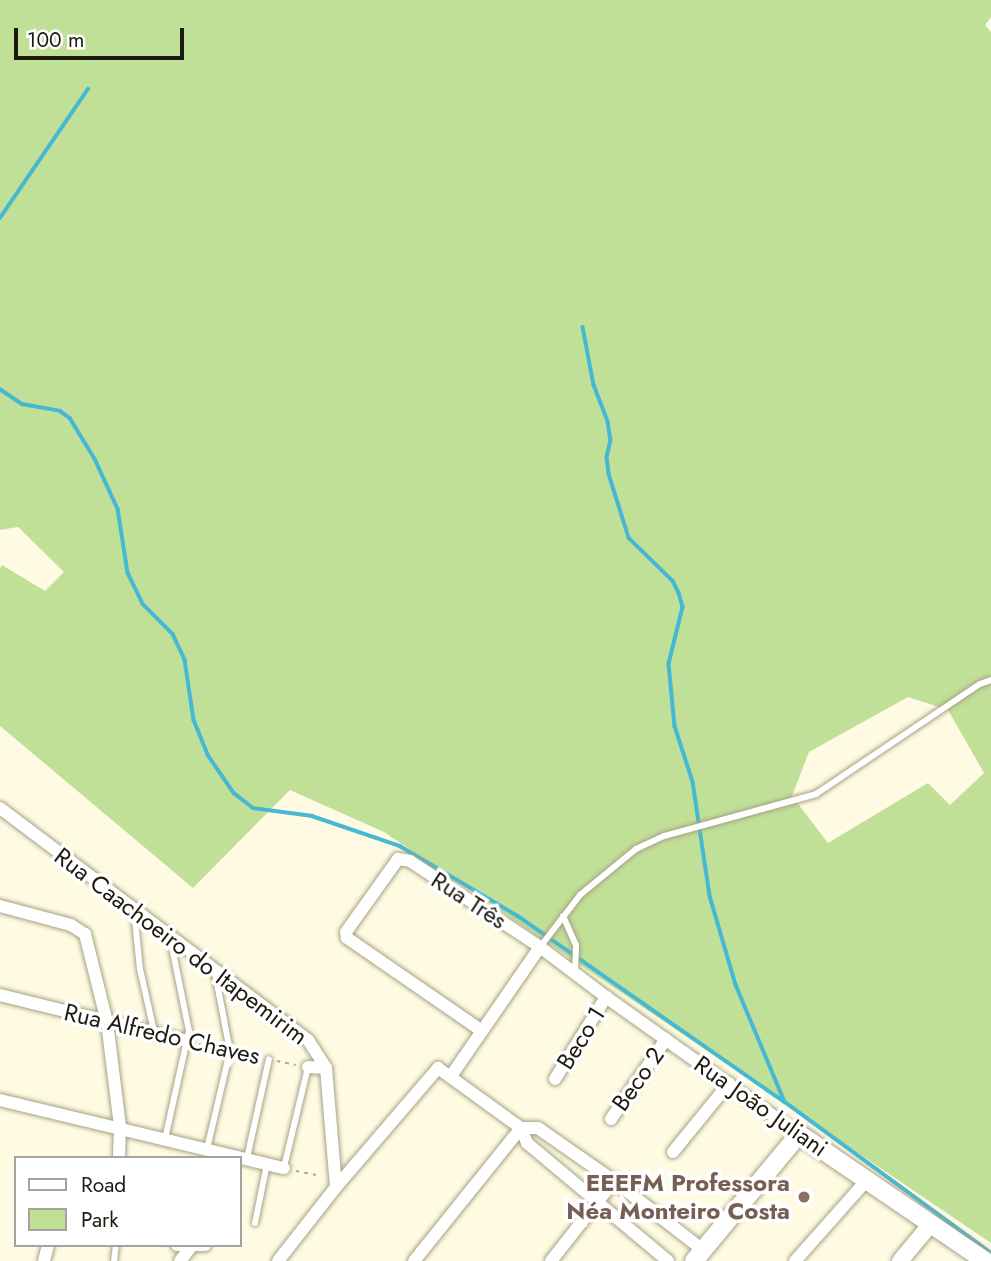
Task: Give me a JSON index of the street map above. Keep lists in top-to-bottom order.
{
  "streets": {
    "main road": ["Rua João Juliani"],
    "street": [
      "Rua Três",
      "Rua Caachoeiro do Itapemirim",
      "Rua Alfredo Chaves",
      "Beco 1",
      "Beco 2"
    ]
  },
  "crossings": [
    ["Rua Três", "Rua João Juliani"],
    ["Beco 1", "Rua João Juliani"],
    ["Beco 2", "Rua João Juliani"]
  ],
  "places": ["EEEFM Professora Néa Monteiro Costa"],
  "legend": ["Road", "Park"],
  "scale_bar": "100 m"
}
